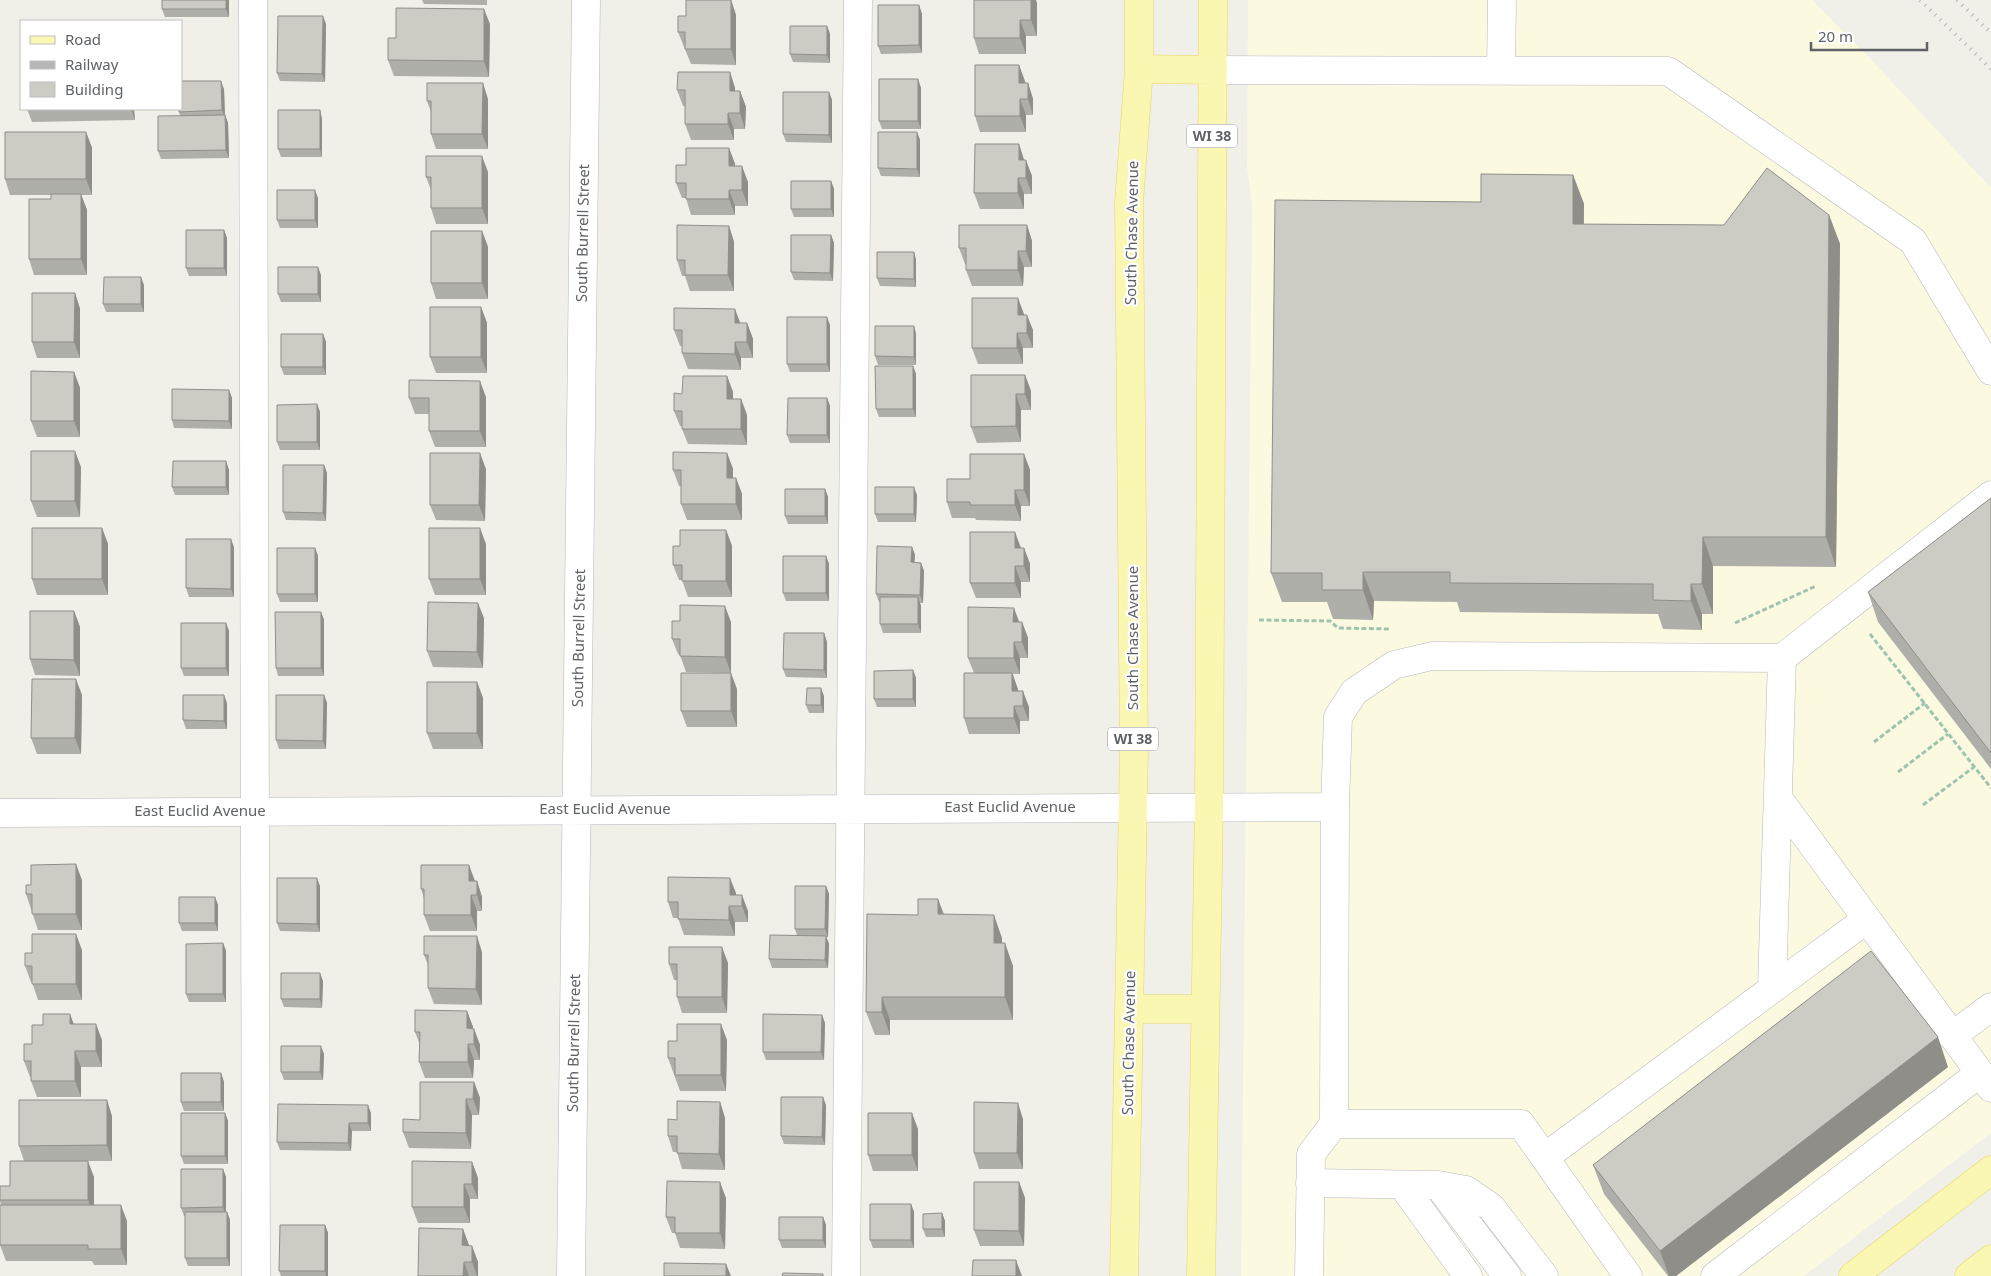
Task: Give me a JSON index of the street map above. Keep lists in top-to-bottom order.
{
  "streets": {
    "main road": ["WI 38", "South Chase Avenue"],
    "street": ["South Burrell Street", "East Euclid Avenue"]
  },
  "crossings": [
    ["WI 38", "East Euclid Avenue"],
    ["South Burrell Street", "East Euclid Avenue"],
    ["South Chase Avenue", "East Euclid Avenue"]
  ],
  "legend": ["Road", "Railway", "Building"],
  "scale_bar": "20 m"
}
